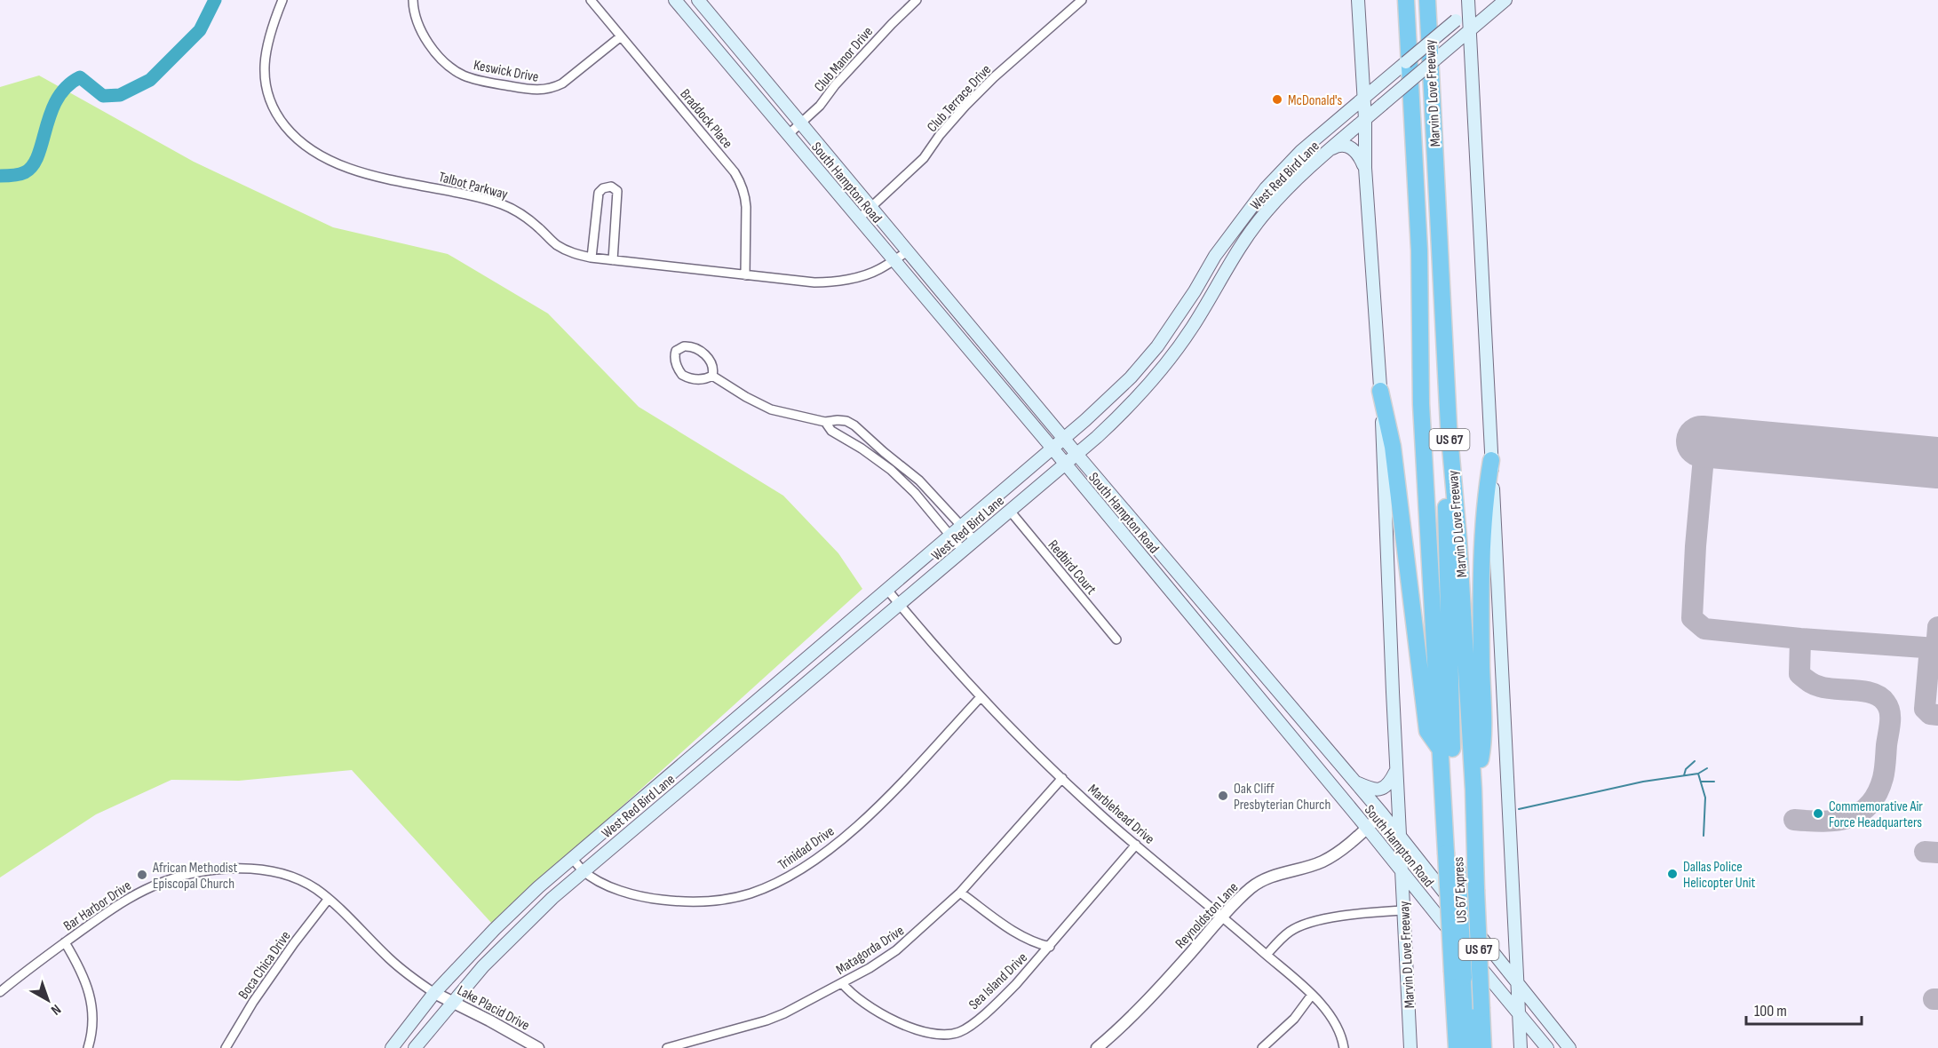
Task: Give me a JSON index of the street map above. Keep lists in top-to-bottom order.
{
  "streets": {
    "highway": ["Marvin D Love Freeway", "US 67"],
    "main road": ["West Red Bird Lane", "South Hampton Road"],
    "street": [
      "Club Manor Drive",
      "Keswick Drive",
      "Club Terrace Drive",
      "Braddock Place",
      "Talbot Parkway",
      "Redbird Court",
      "Marblehead Drive",
      "Trinidad Drive",
      "Bar Harbor Drive",
      "Reynoldston Lane",
      "Matagorda Drive",
      "Boca Chica Drive",
      "Sea Island Drive",
      "Lake Placid Drive"
    ]
  },
  "crossings": [
    ["Club Manor Drive", "South Hampton Road"],
    ["Keswick Drive", "Braddock Place"],
    ["Marvin D Love Freeway", "West Red Bird Lane"],
    ["Marvin D Love Freeway", "South Hampton Road"],
    ["Club Terrace Drive", "South Hampton Road"],
    ["Braddock Place", "Talbot Parkway"],
    ["West Red Bird Lane", "South Hampton Road"],
    ["West Red Bird Lane", "Redbird Court"],
    ["West Red Bird Lane", "Marblehead Drive"],
    ["West Red Bird Lane", "Trinidad Drive"],
    ["West Red Bird Lane", "Bar Harbor Drive"],
    ["West Red Bird Lane", "Lake Placid Drive"],
    ["South Hampton Road", "Talbot Parkway"],
    ["South Hampton Road", "Reynoldston Lane"],
    ["Marblehead Drive", "Trinidad Drive"],
    ["Marblehead Drive", "Reynoldston Lane"],
    ["Marblehead Drive", "Matagorda Drive"],
    ["Marblehead Drive", "Sea Island Drive"],
    ["Bar Harbor Drive", "Boca Chica Drive"],
    ["Bar Harbor Drive", "Lake Placid Drive"],
    ["Matagorda Drive", "Sea Island Drive"]
  ],
  "places": [
    "McDonald's",
    "Oak Cliff Presbyterian Church",
    "Commemorative Air Force Headquarters",
    "Dallas Police Helicopter Unit",
    "African Methodist Episcopal Church"
  ],
  "scale_bar": "100 m",
  "north": "bottom right"
}
